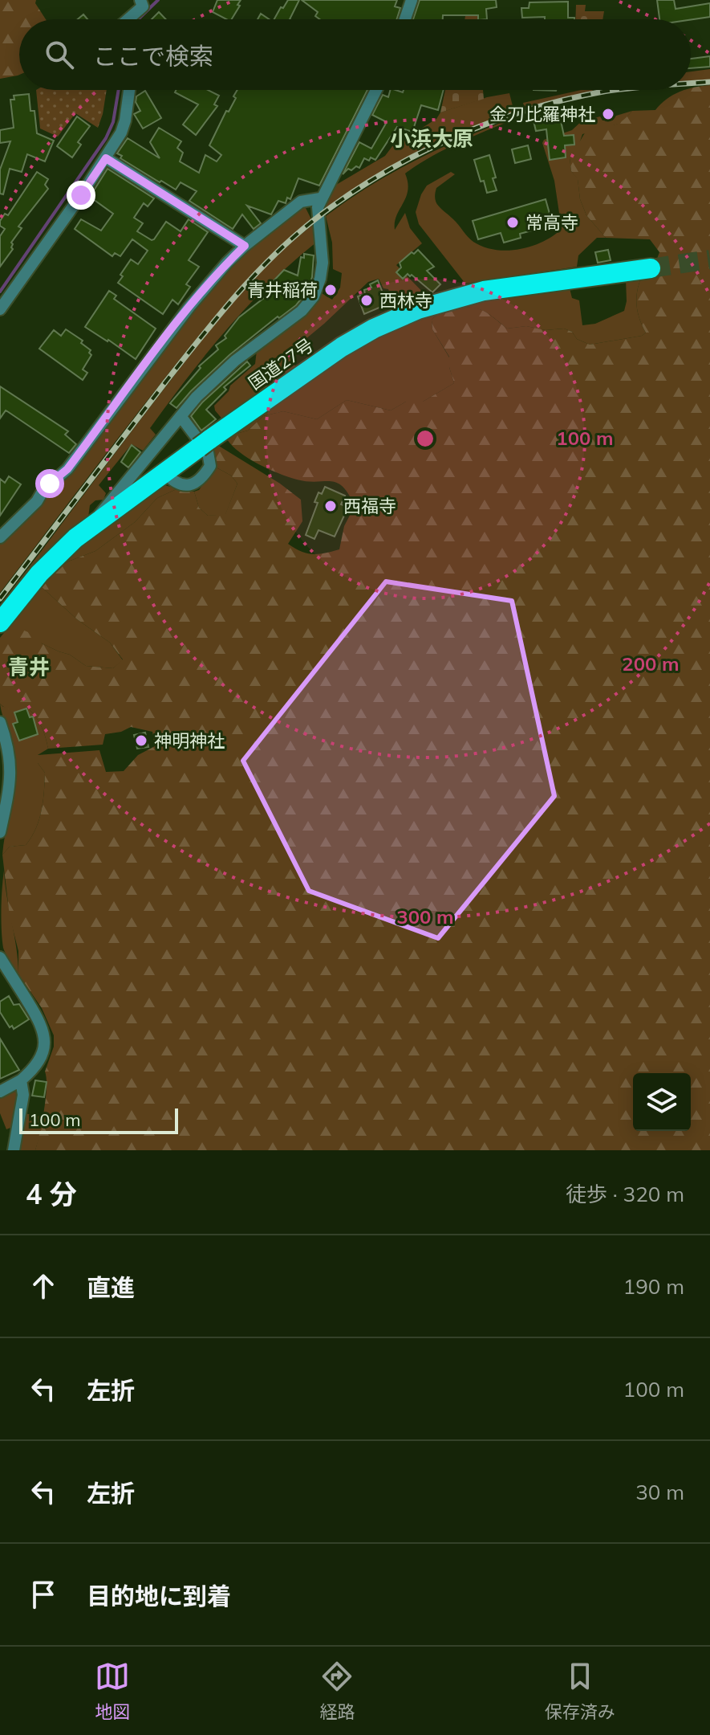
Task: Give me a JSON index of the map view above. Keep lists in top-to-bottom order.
{
  "streets": {
    "highway": ["国道27号"]
  },
  "districts": ["小浜大原", "青井"],
  "places": [
    "金刀比羅神社",
    "常高寺",
    "青井稲荷",
    "西林寺",
    "西福寺",
    "神明神社"
  ],
  "scale_bar": "100 m",
  "page": {
    "search": "ここで検索",
    "scale": "100 m",
    "heading": ["4 分", "徒歩 · 320 m"],
    "list": [
      ["直進", "190 m"],
      ["左折", "100 m"],
      ["左折", "30 m"],
      "目的地に到着"
    ],
    "nav": ["地図", "経路", "保存済み"]
  },
  "rings": ["100 m", "200 m", "300 m"]
}
